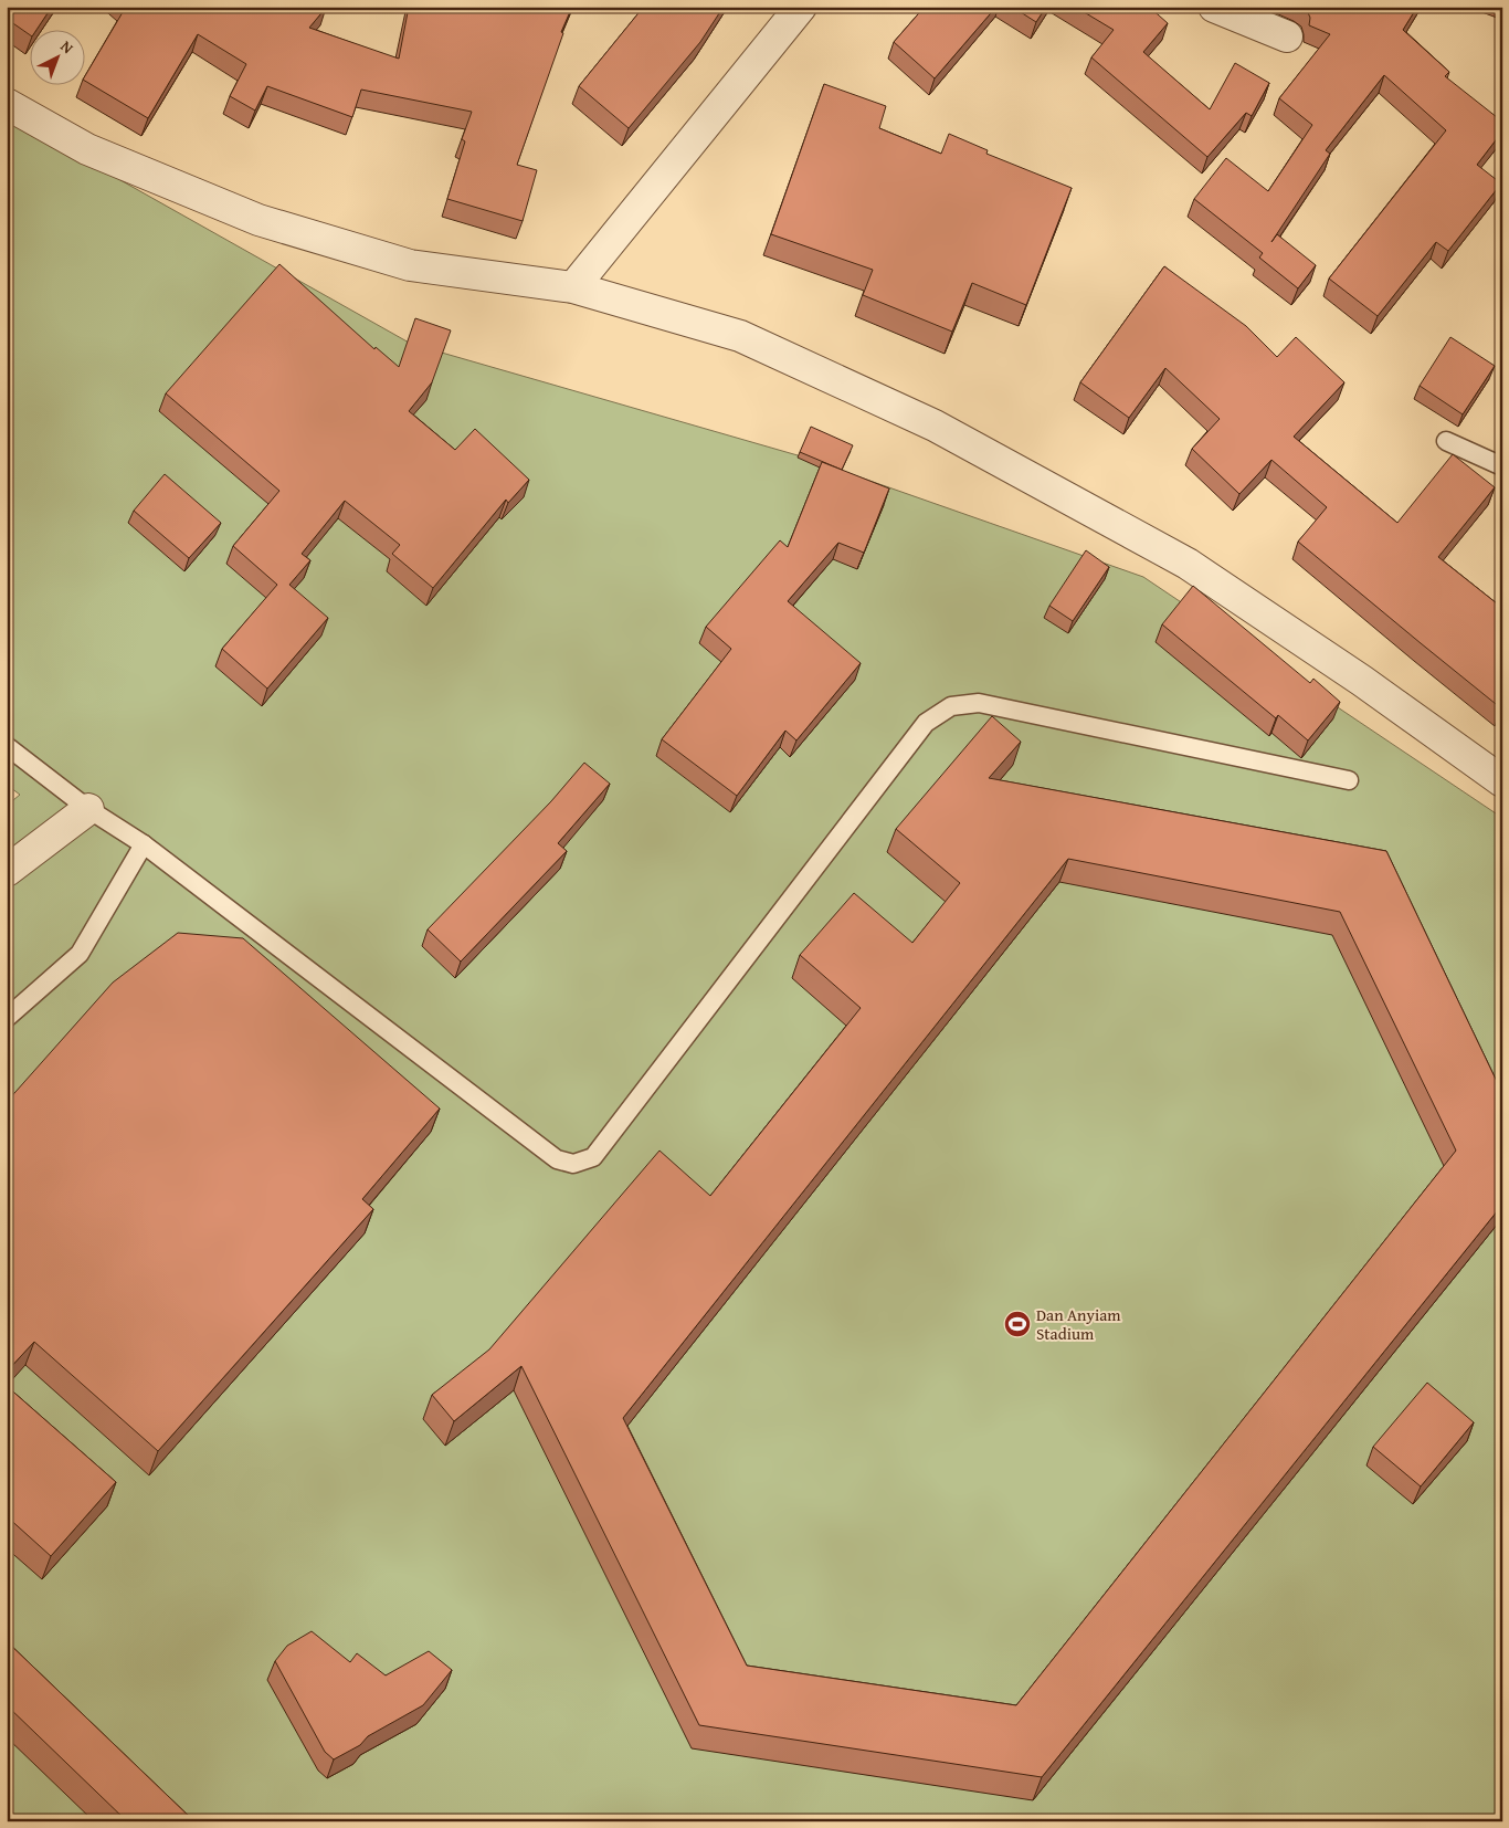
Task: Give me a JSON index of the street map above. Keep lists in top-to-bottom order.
{
  "places": {
    "sports": ["Dan Anyiam Stadium"]
  },
  "north": "top right"
}
